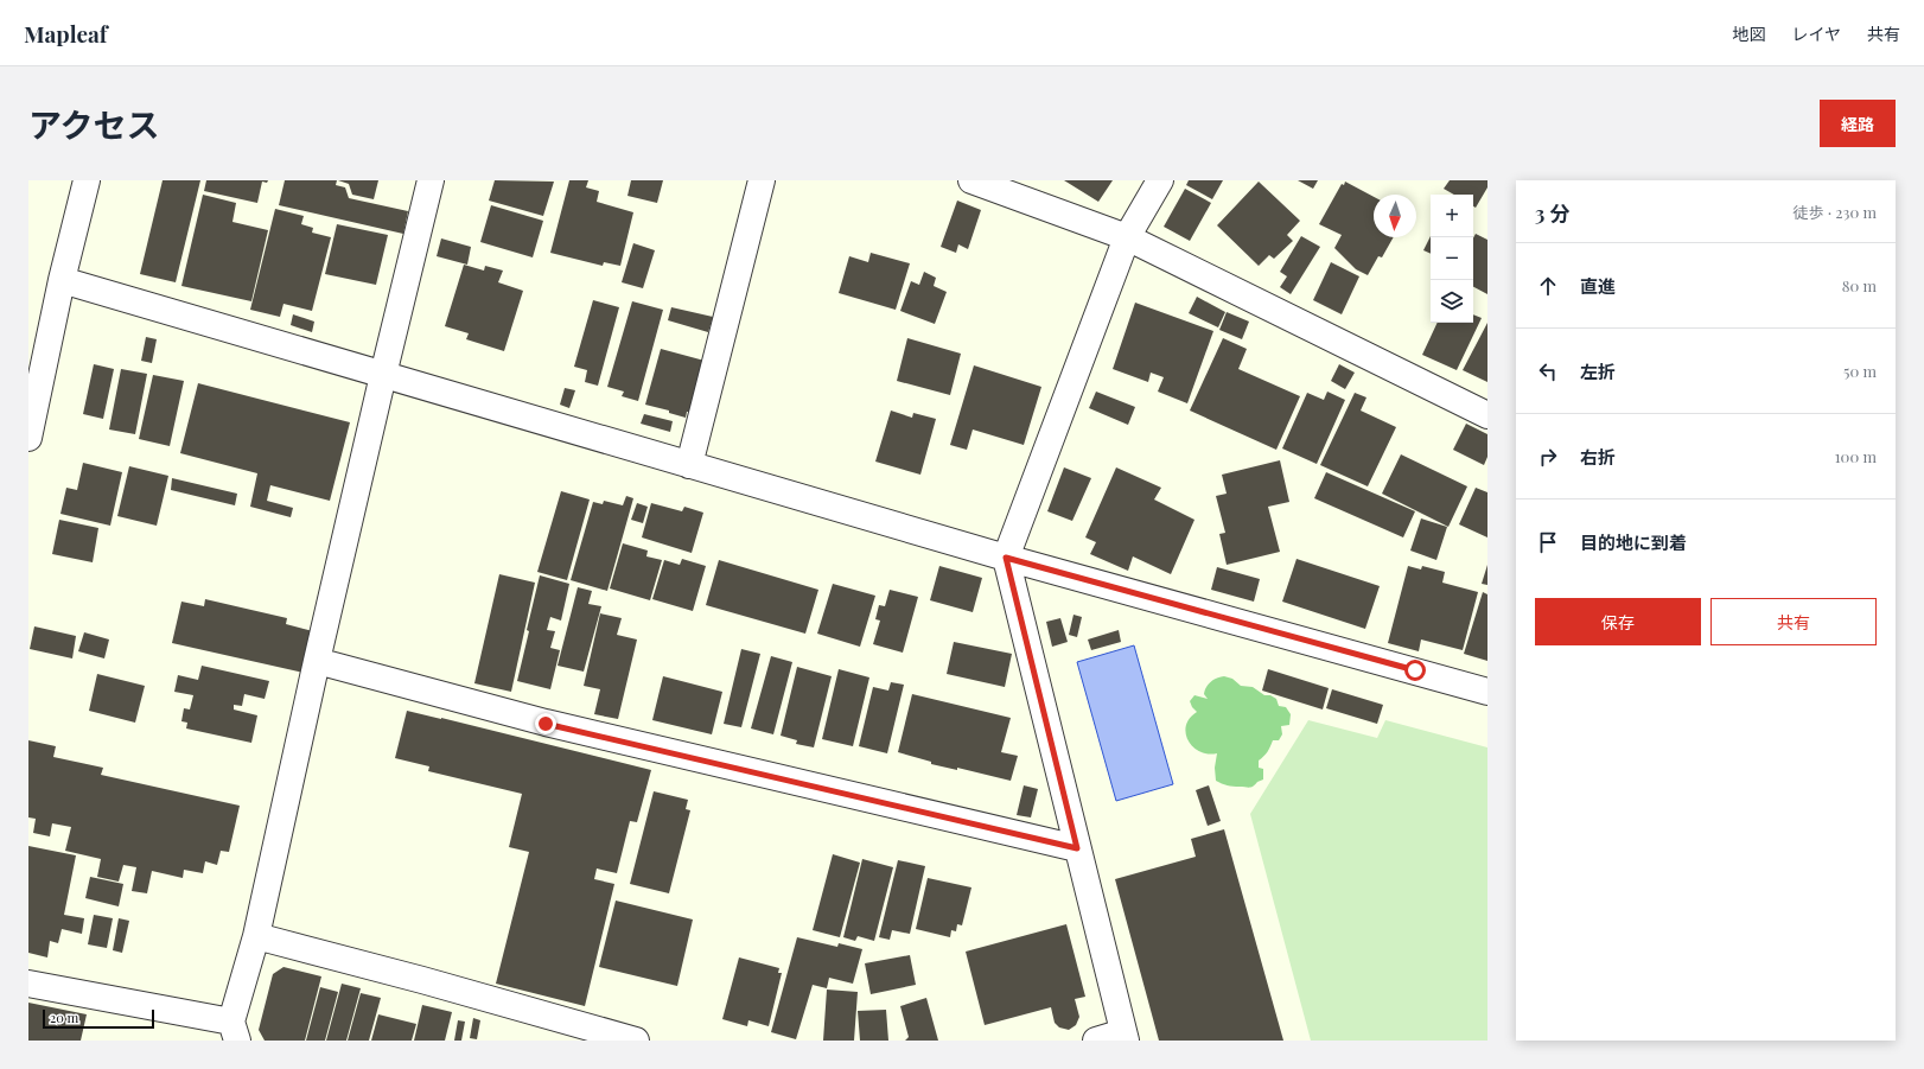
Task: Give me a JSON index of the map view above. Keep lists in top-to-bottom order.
{
  "scale_bar": "20 m",
  "north": "bottom",
  "page": {
    "header": "Mapleaf",
    "nav": ["地図", "レイヤ", "共有"],
    "title": "アクセス",
    "buttons": [
      "経路",
      ["保存", "共有"]
    ],
    "heading": ["3 分", "徒歩 · 230 m"],
    "map_buttons": ["+", "−"],
    "list": [
      ["直進", "80 m"],
      ["左折", "50 m"],
      ["右折", "100 m"],
      "目的地に到着"
    ],
    "scale": "20 m"
  }
}
